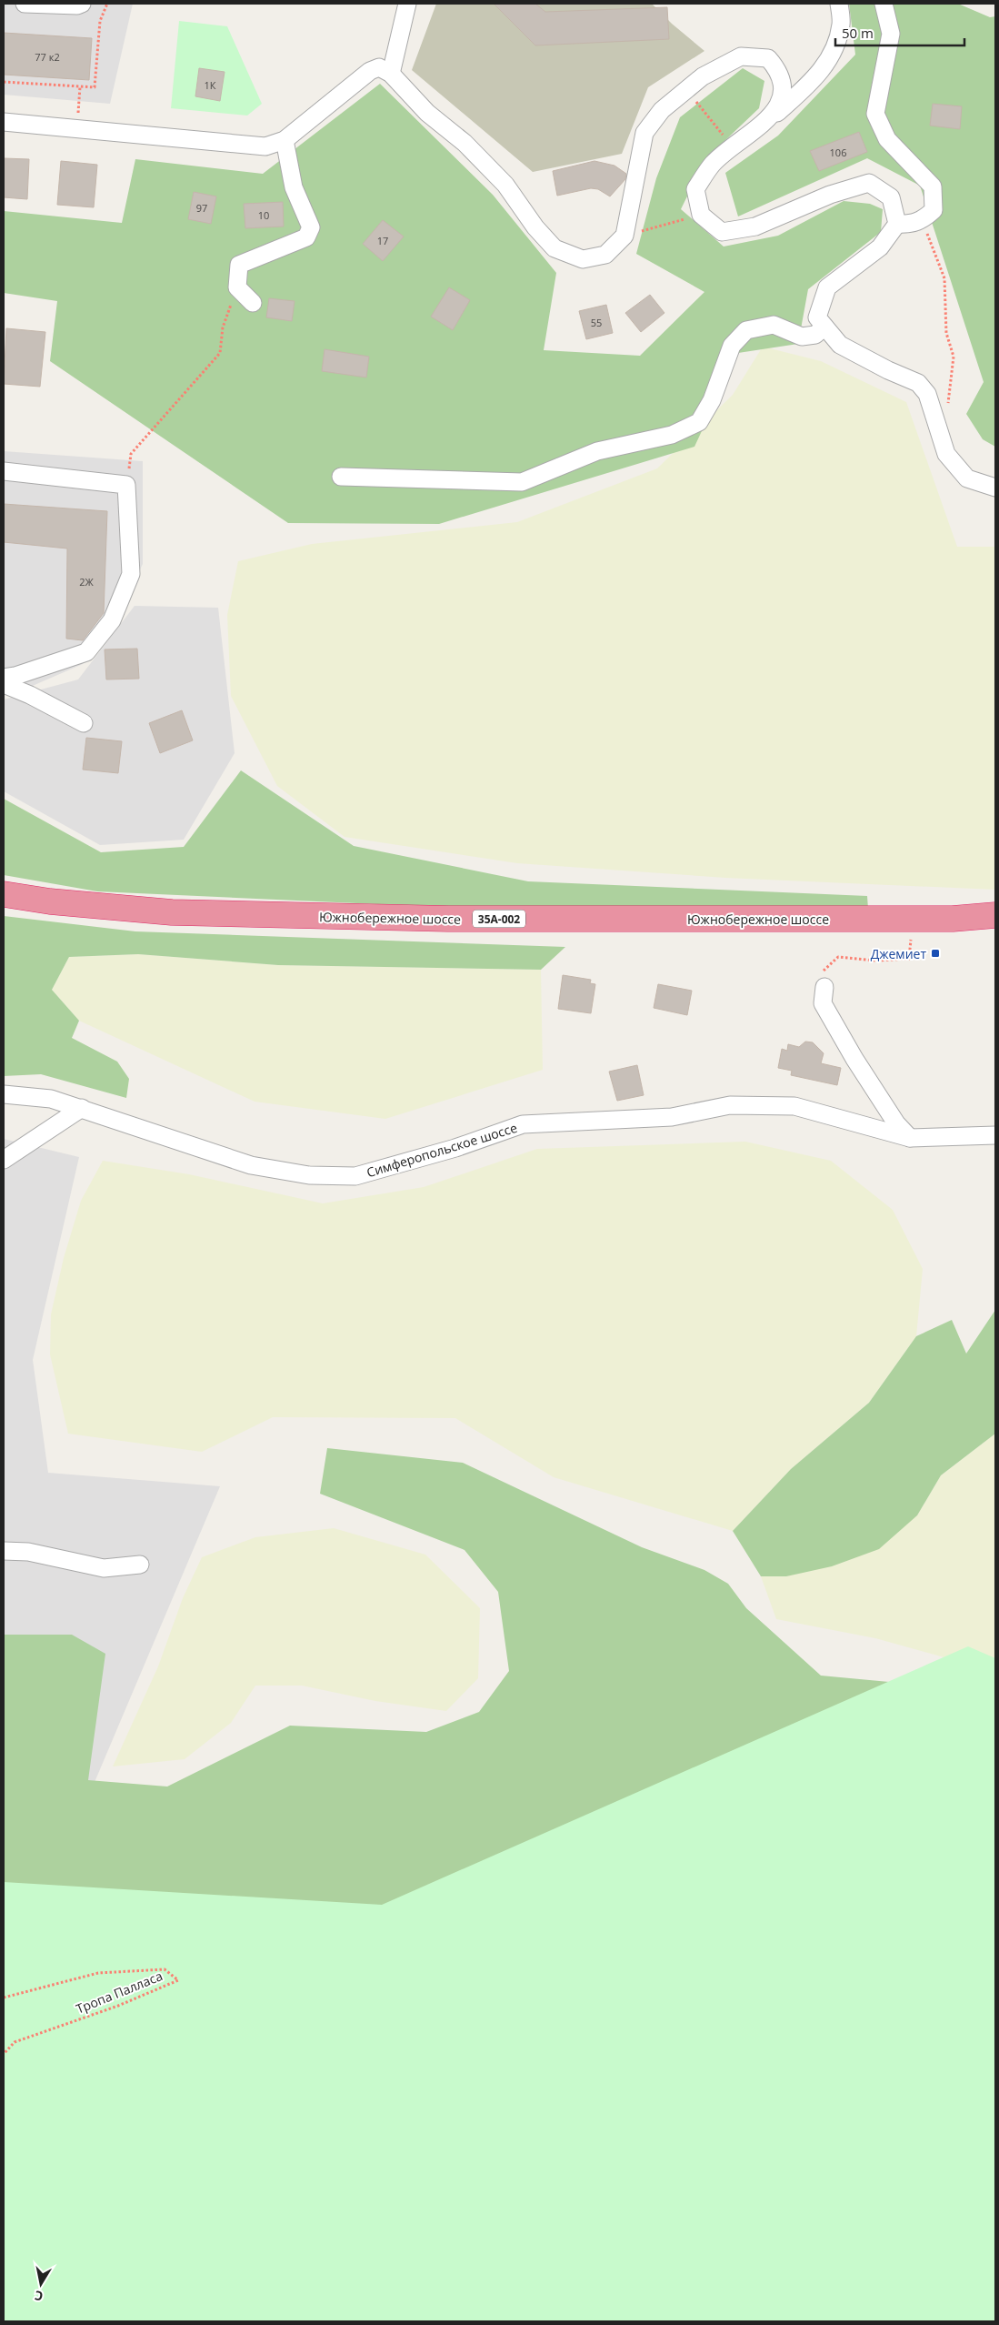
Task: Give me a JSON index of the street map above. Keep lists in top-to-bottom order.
{
  "streets": {
    "highway": ["Южнобережное шоссе", "35А-002"],
    "street": ["Симферопольское шоссе"],
    "path": ["Тропа Палласа"]
  },
  "places": {
    "transit": ["Джемиет"]
  },
  "house_numbers": [
    "77 к2",
    "1К",
    "106",
    "97",
    "10",
    "17",
    "55",
    "2Ж"
  ],
  "scale_bar": "50 m",
  "north": "bottom"
}
